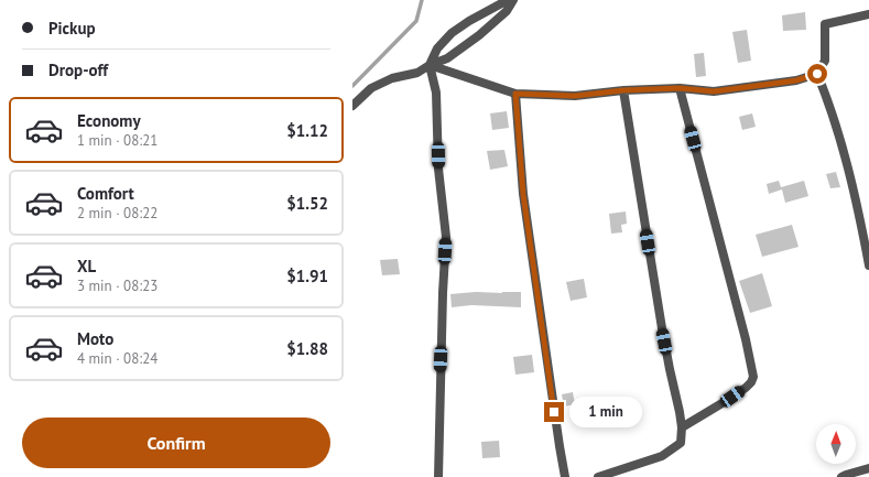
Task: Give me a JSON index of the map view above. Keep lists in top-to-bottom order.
{
  "north": "top",
  "page": {
    "banner": ["Pickup", "Drop-off"],
    "list": [
      {
        "name": "Economy",
        "note": "1 min · 08:21",
        "value": "$1.12"
      },
      {
        "name": "Comfort",
        "note": "2 min · 08:22",
        "value": "$1.52"
      },
      {
        "name": "XL",
        "note": "3 min · 08:23",
        "value": "$1.91"
      },
      {
        "name": "Moto",
        "note": "4 min · 08:24",
        "value": "$1.88"
      }
    ],
    "bubble": "1 min",
    "buttons": "Confirm"
  }
}
